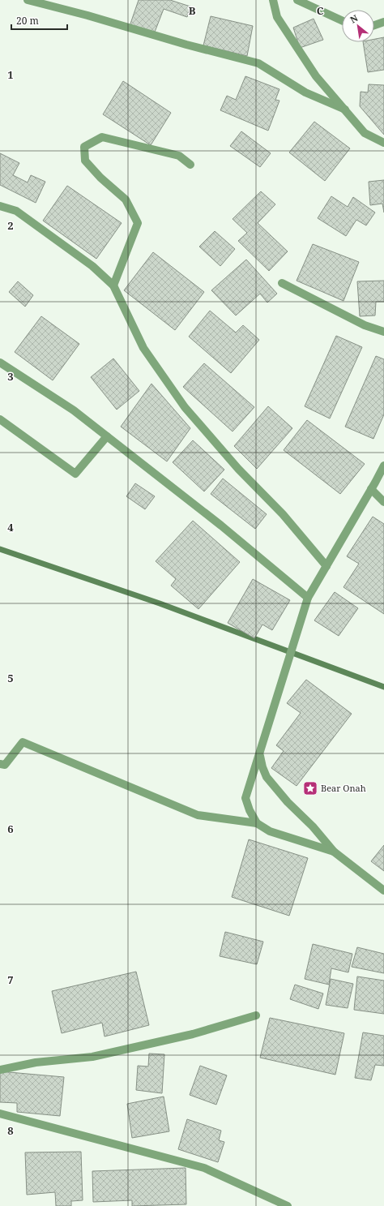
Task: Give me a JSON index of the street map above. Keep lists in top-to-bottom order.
{
  "places": {
    "place": ["Bear Onah"]
  },
  "scale_bar": "20 m",
  "north": "top left",
  "grid": {
    "columns": ["B", "C"],
    "rows": [
      "1",
      "2",
      "3",
      "4",
      "5",
      "6",
      "7",
      "8"
    ]
  }
}
